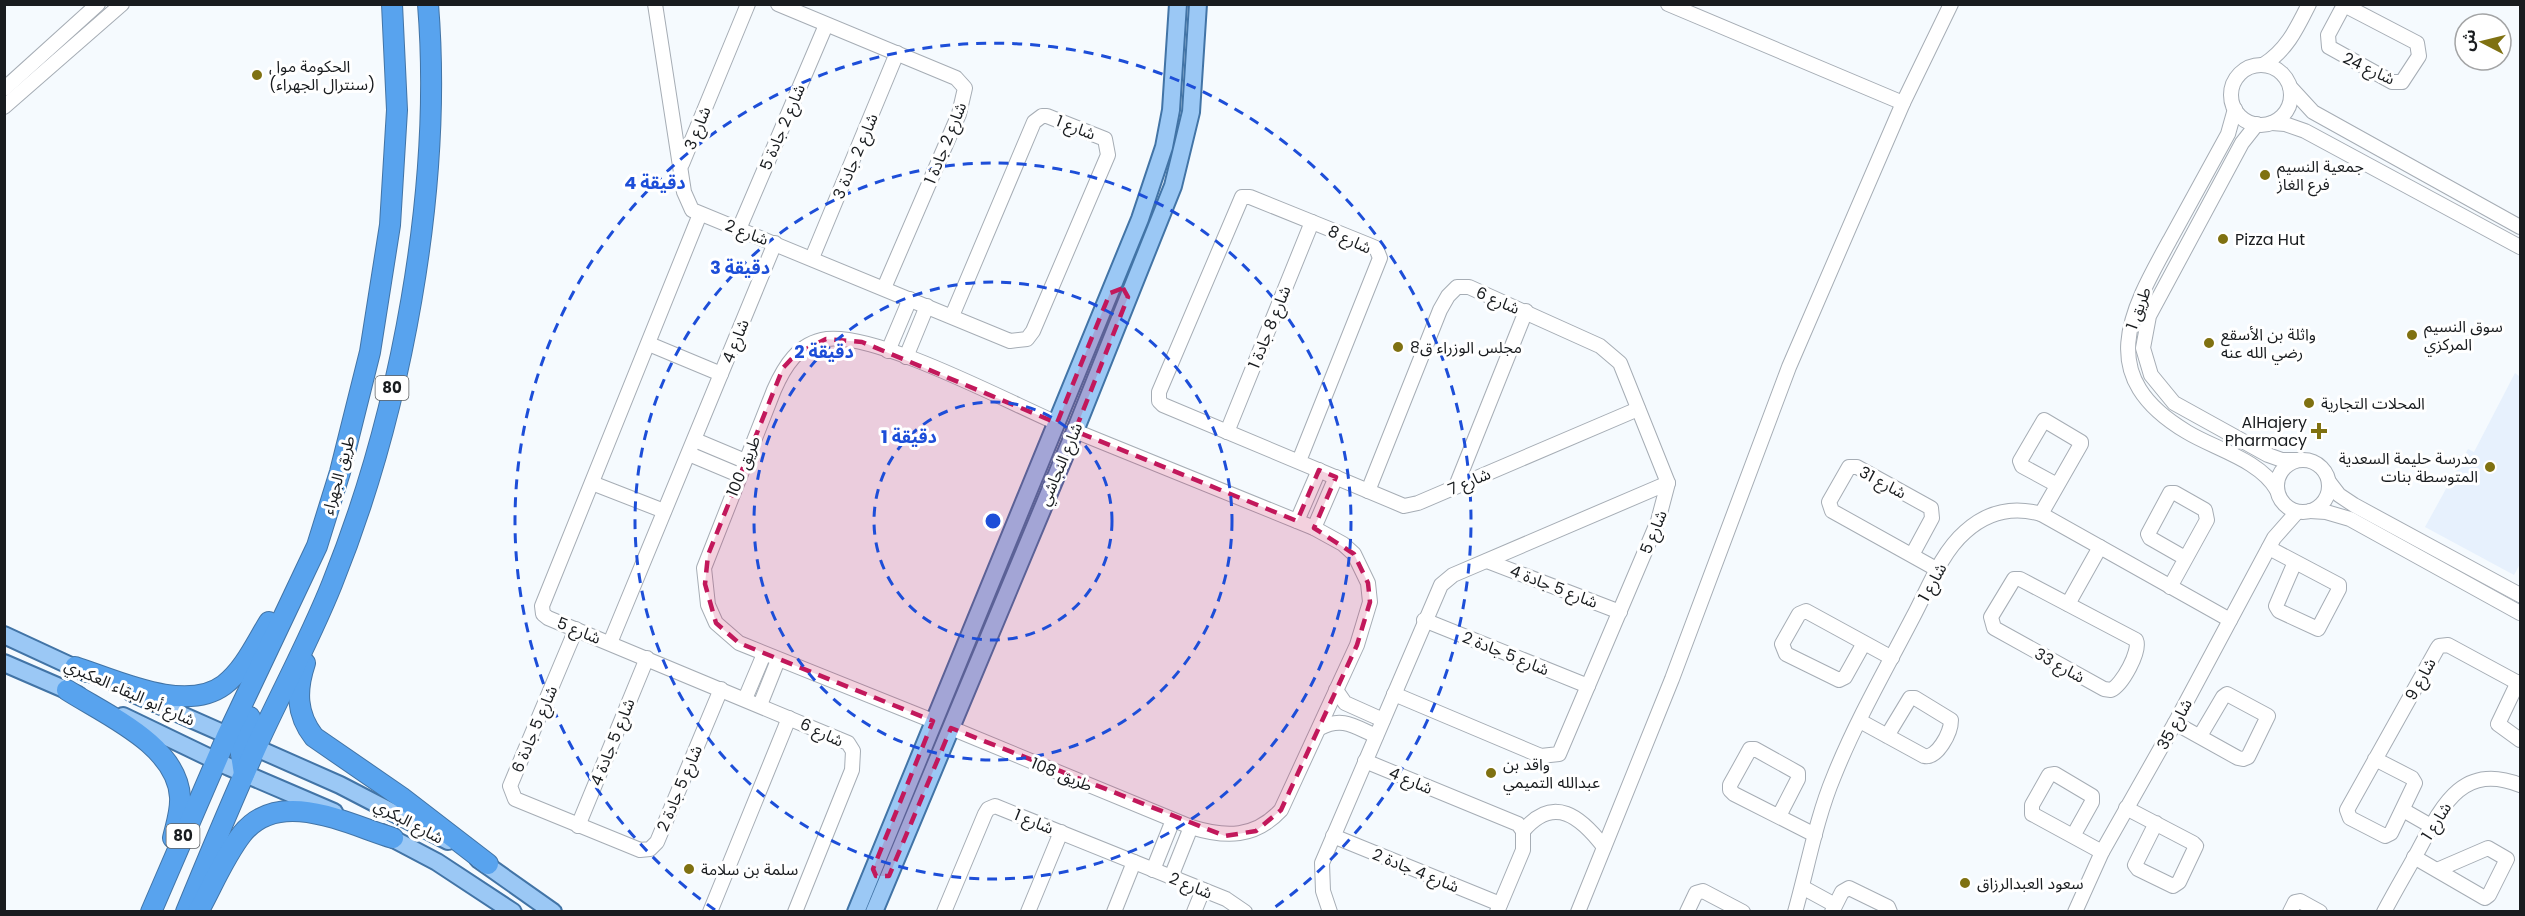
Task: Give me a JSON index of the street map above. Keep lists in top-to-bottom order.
{
  "streets": {
    "highway": ["80", "طريق الجهراء"],
    "main road": ["شارع النجاشي", "شارع أبو البقاء العكبري", "شارع البكري"],
    "street": [
      "شارع 24",
      "شارع 2 جادة 5",
      "شارع 1",
      "شارع 3",
      "شارع 2 جادة 1",
      "شارع 2 جادة 3",
      "شارع 2",
      "شارع 8",
      "شارع 6",
      "طريق 1",
      "شارع 8 جادة 1",
      "شارع 4",
      "طريق 100",
      "شارع 7",
      "شارع 31",
      "شارع 5",
      "شارع 5 جادة 4",
      "شارع 5 جادة 2",
      "شارع 33",
      "شارع 9",
      "شارع 35",
      "شارع 5 جادة 6",
      "طريق 108",
      "شارع 4 جادة 2"
    ]
  },
  "crossings": [
    ["شارع 2 جادة 5", "شارع 2 جادة 1"],
    ["شارع 2 جادة 5", "شارع 2"],
    ["شارع 1", "شارع 2"],
    ["شارع 1", "شارع 31"],
    ["شارع 1", "شارع 35"],
    ["شارع 2 جادة 1", "شارع 2 جادة 3"],
    ["شارع 2 جادة 1", "شارع 2"],
    ["شارع 2 جادة 3", "شارع 2"],
    ["شارع 2", "شارع 4"],
    ["شارع 2", "شارع 5"],
    ["شارع 8", "شارع 8 جادة 1"],
    ["شارع 8", "شارع 7"],
    ["شارع 6", "شارع 7"],
    ["شارع 6", "شارع 5"],
    ["طريق 1", "شارع 35"],
    ["شارع 4", "شارع 5"],
    ["80", "شارع أبو البقاء العكبري"],
    ["80", "شارع البكري"],
    ["شارع النجاشي", "طريق 100"],
    ["شارع النجاشي", "طريق 108"],
    ["طريق الجهراء", "شارع أبو البقاء العكبري"],
    ["طريق الجهراء", "شارع البكري"],
    ["شارع 5", "شارع 5 جادة 4"],
    ["شارع 5", "شارع 5 جادة 2"],
    ["شارع 5", "شارع 5 جادة 6"],
    ["شارع 5 جادة 4", "شارع 5 جادة 2"],
    ["شارع 5 جادة 4", "شارع 5 جادة 6"],
    ["شارع 5 جادة 2", "شارع 5 جادة 6"],
    ["شارع أبو البقاء العكبري", "شارع البكري"]
  ],
  "places": {
    "other": [
      "الحكومة مول (سنترال الجهراء)",
      "جمعية النسيم فرع الغاز",
      "Pizza Hut",
      "سوق النسيم المركزي",
      "واثلة بن الأسقع رضي الله عنه",
      "مجلس الوزراء ق8",
      "المحلات التجارية",
      "مدرسة حليمة السعدية المتوسطة بنات",
      "واقد بن عبدالله التميمي",
      "سلمة بن سلامة",
      "سعود العبدالرزاق"
    ],
    "health": ["AlHajery Pharmacy"]
  },
  "north": "left",
  "rings": [
    "4 دقيقة",
    "3 دقيقة",
    "2 دقيقة",
    "1 دقيقة"
  ]
}
